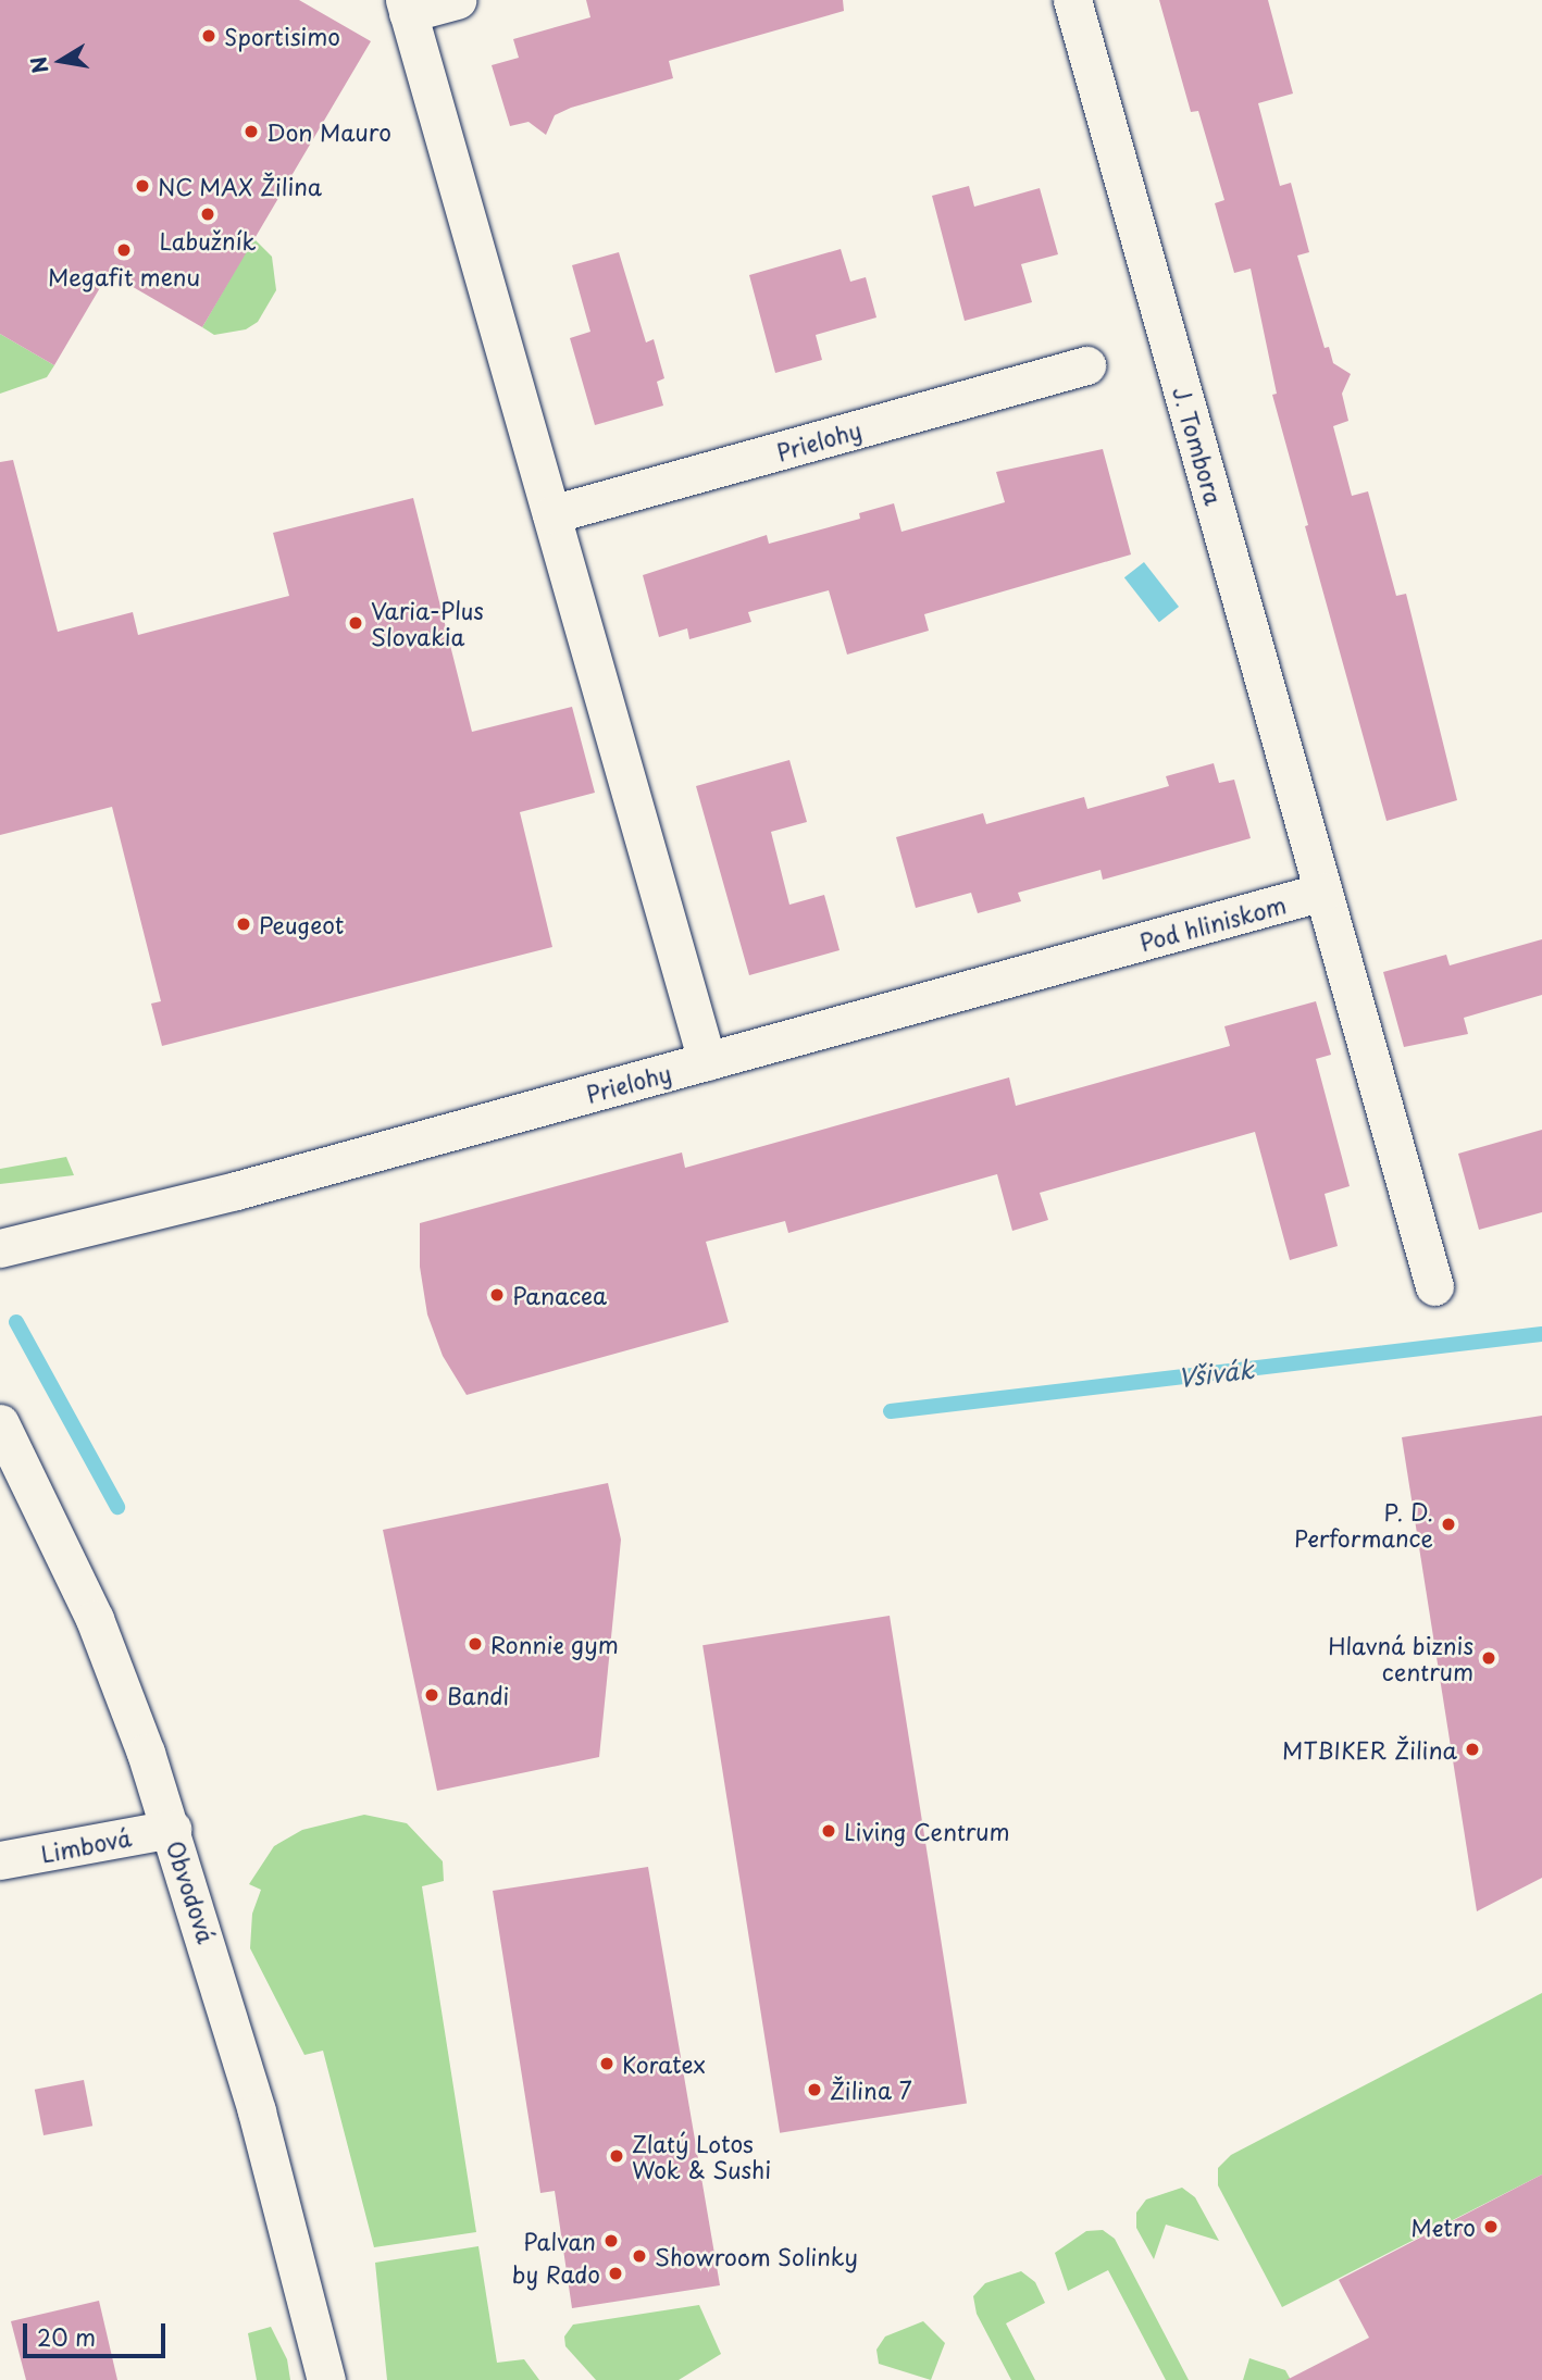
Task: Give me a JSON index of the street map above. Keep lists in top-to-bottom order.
{
  "streets": {
    "street": [
      "Prielohy",
      "J. Tombora",
      "Pod hliniskom",
      "Limbová",
      "Obvodová"
    ]
  },
  "crossings": [
    ["Prielohy", "Pod hliniskom"],
    ["J. Tombora", "Pod hliniskom"],
    ["Limbová", "Obvodová"]
  ],
  "water": ["Všivák"],
  "places": [
    "Sportisimo",
    "Don Mauro",
    "NC MAX Žilina",
    "Labužník",
    "Megafit menu",
    "Varia-Plus Slovakia",
    "Peugeot",
    "Panacea",
    "P. D. Performance",
    "Ronnie gym",
    "Hlavná biznis centrum",
    "Bandi",
    "MTBIKER Žilina",
    "Living Centrum",
    "Koratex",
    "Žilina 7",
    "Zlatý Lotos Wok & Sushi",
    "Metro",
    "Palvan",
    "Showroom Solinky",
    "by Rado"
  ],
  "scale_bar": "20 m",
  "north": "left"
}
